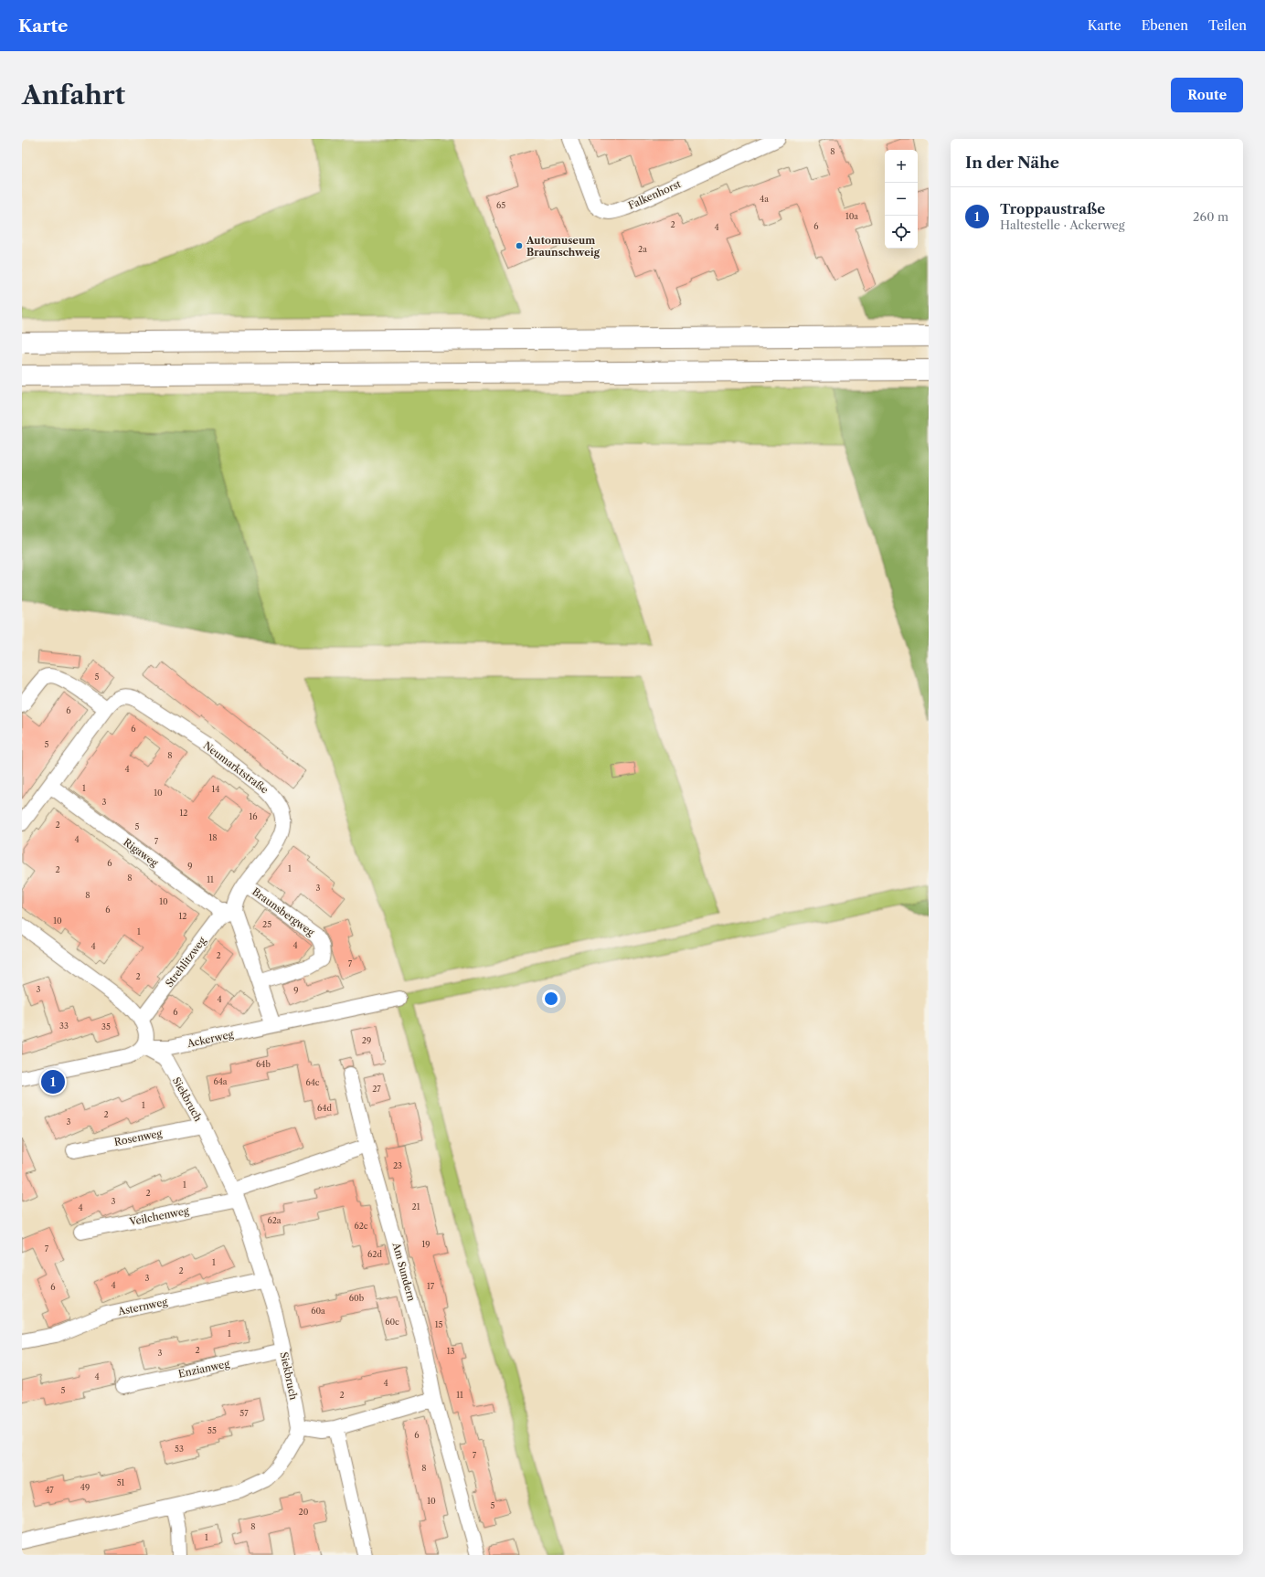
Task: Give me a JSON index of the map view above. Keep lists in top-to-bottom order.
{
  "streets": {
    "street": [
      "Falkenhorst",
      "Neumarktstraße",
      "Rigaweg",
      "Braunsbergweg",
      "Strehlitzweg",
      "Ackerweg",
      "Siekbruch",
      "Rosenweg",
      "Veilchenweg",
      "Am Sundern",
      "Asternweg",
      "Enzianweg"
    ]
  },
  "crossings": [
    ["Neumarktstraße", "Rigaweg"],
    ["Neumarktstraße", "Braunsbergweg"],
    ["Neumarktstraße", "Strehlitzweg"],
    ["Rigaweg", "Strehlitzweg"],
    ["Ackerweg", "Siekbruch"],
    ["Siekbruch", "Rosenweg"],
    ["Siekbruch", "Veilchenweg"],
    ["Siekbruch", "Asternweg"],
    ["Siekbruch", "Enzianweg"]
  ],
  "places": ["Automuseum Braunschweig"],
  "house_numbers": [
    "8",
    "4a",
    "65",
    "10a",
    "2",
    "6",
    "4",
    "2a",
    "5",
    "6",
    "6",
    "5",
    "8",
    "4",
    "1",
    "14",
    "10",
    "3",
    "12",
    "16",
    "2",
    "5",
    "18",
    "4",
    "7",
    "6",
    "9",
    "1",
    "2",
    "8",
    "11",
    "3",
    "8",
    "10",
    "6",
    "12",
    "10",
    "25",
    "1",
    "4",
    "4",
    "2",
    "7",
    "2",
    "3",
    "9",
    "4",
    "6",
    "33",
    "35",
    "29",
    "64b",
    "64a",
    "64c",
    "27",
    "1",
    "64d",
    "2",
    "3",
    "23",
    "1",
    "2",
    "3",
    "21",
    "4",
    "62a",
    "62c",
    "19",
    "7",
    "62d",
    "1",
    "2",
    "3",
    "4",
    "17",
    "6",
    "60b",
    "60a",
    "60c",
    "15",
    "1",
    "2",
    "13",
    "3",
    "4",
    "4",
    "5",
    "2",
    "11",
    "57",
    "55",
    "6",
    "53",
    "7",
    "8",
    "51",
    "49",
    "47",
    "10",
    "5",
    "20",
    "8",
    "1"
  ],
  "page": {
    "header": "Karte",
    "nav": ["Karte", "Ebenen", "Teilen"],
    "buttons": "Route",
    "title": "Anfahrt",
    "heading": "In der Nähe",
    "map_buttons": ["+", "−"],
    "list": [
      {
        "mark": "1",
        "name": "Troppaustraße",
        "note": "Haltestelle · Ackerweg",
        "value": "260 m"
      }
    ],
    "pins": "1"
  }
}
